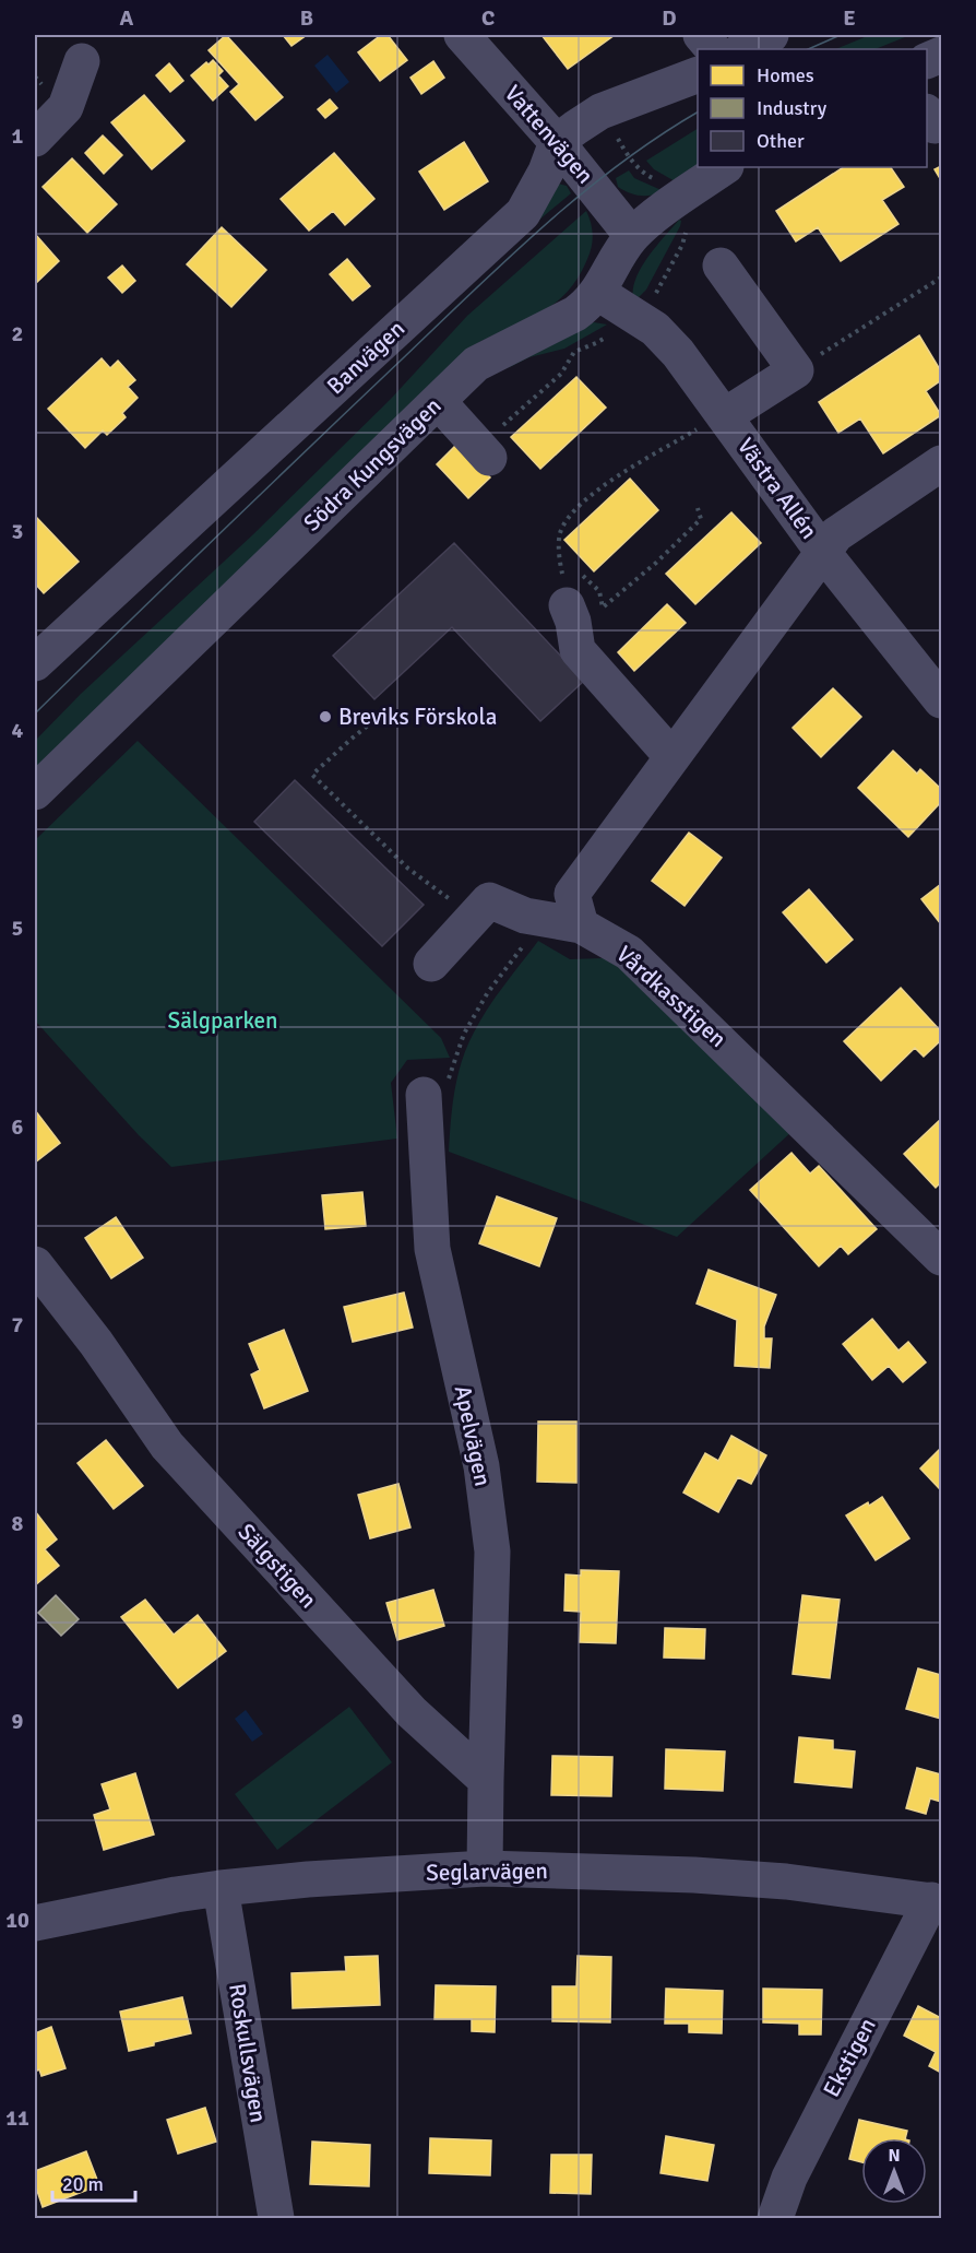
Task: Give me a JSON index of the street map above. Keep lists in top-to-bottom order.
{
  "streets": {
    "street": [
      "Vattenvägen",
      "Banvägen",
      "Södra Kungsvägen",
      "Västra Allén",
      "Vårdkasstigen",
      "Apelvägen",
      "Sälgstigen",
      "Seglarvägen",
      "Roskullsvägen",
      "Ekstigen"
    ]
  },
  "crossings": [
    ["Vattenvägen", "Banvägen"],
    ["Vattenvägen", "Södra Kungsvägen"],
    ["Södra Kungsvägen", "Västra Allén"],
    ["Apelvägen", "Sälgstigen"],
    ["Seglarvägen", "Roskullsvägen"],
    ["Seglarvägen", "Ekstigen"]
  ],
  "parks": ["Sälgparken"],
  "places": ["Breviks Förskola"],
  "legend": ["Homes", "Industry", "Other"],
  "scale_bar": "20 m",
  "north": "top",
  "grid": {
    "columns": [
      "A",
      "B",
      "C",
      "D",
      "E"
    ],
    "rows": [
      "1",
      "2",
      "3",
      "4",
      "5",
      "6",
      "7",
      "8",
      "9",
      "10",
      "11"
    ]
  }
}
